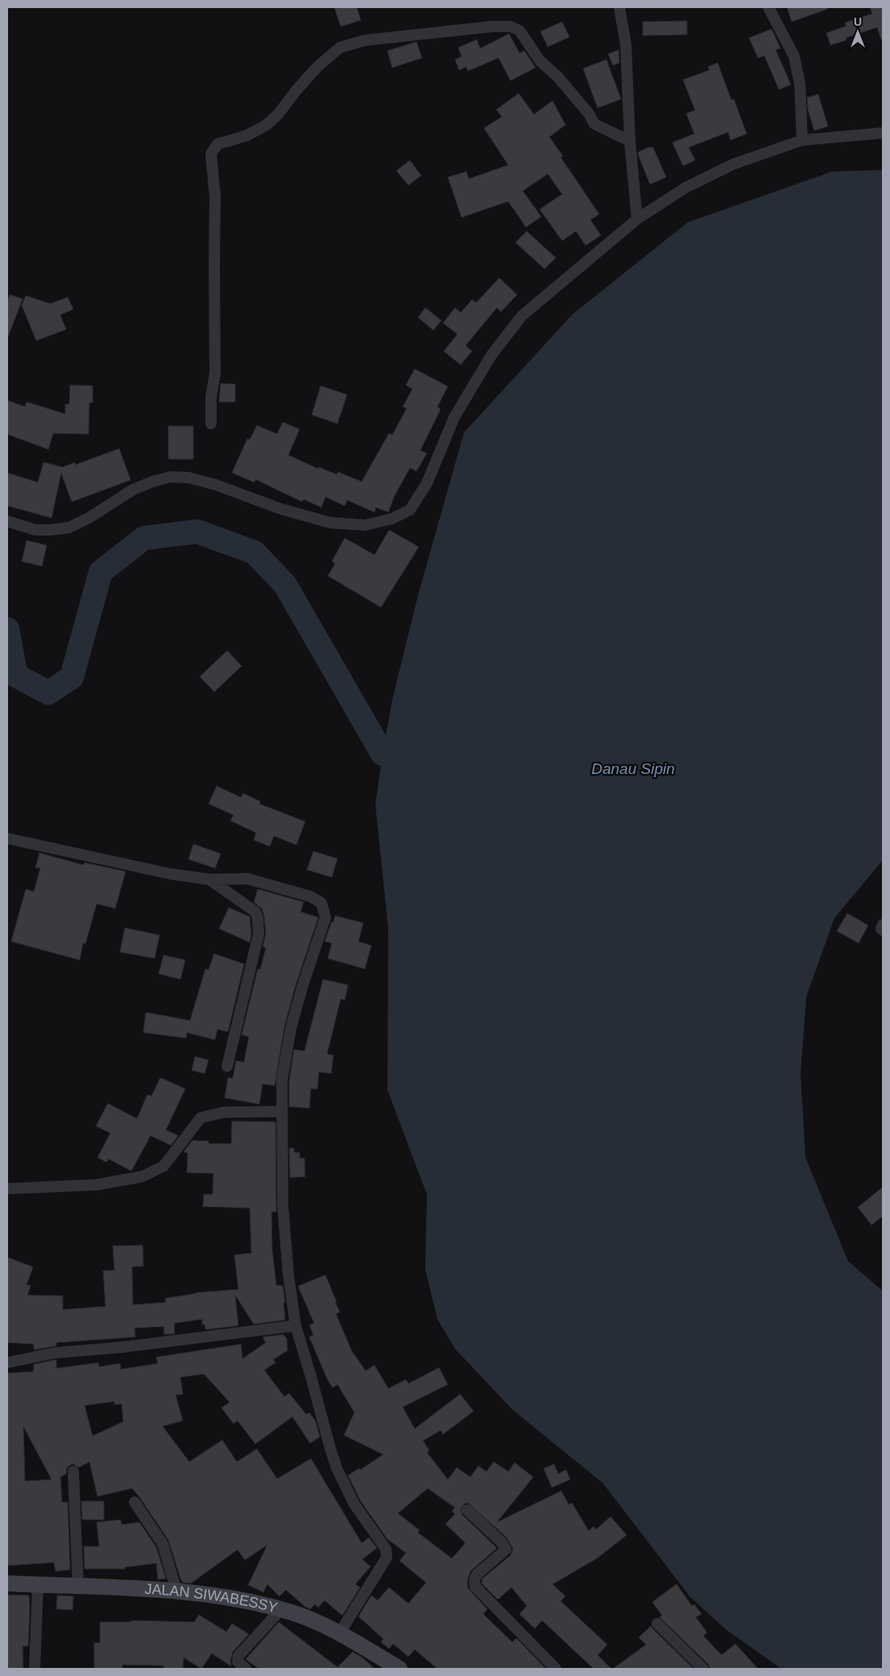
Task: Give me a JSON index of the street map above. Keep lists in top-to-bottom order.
{
  "streets": {
    "main road": ["JALAN SIWABESSY"]
  },
  "water": ["Danau Sipin"],
  "north": "top"
}
